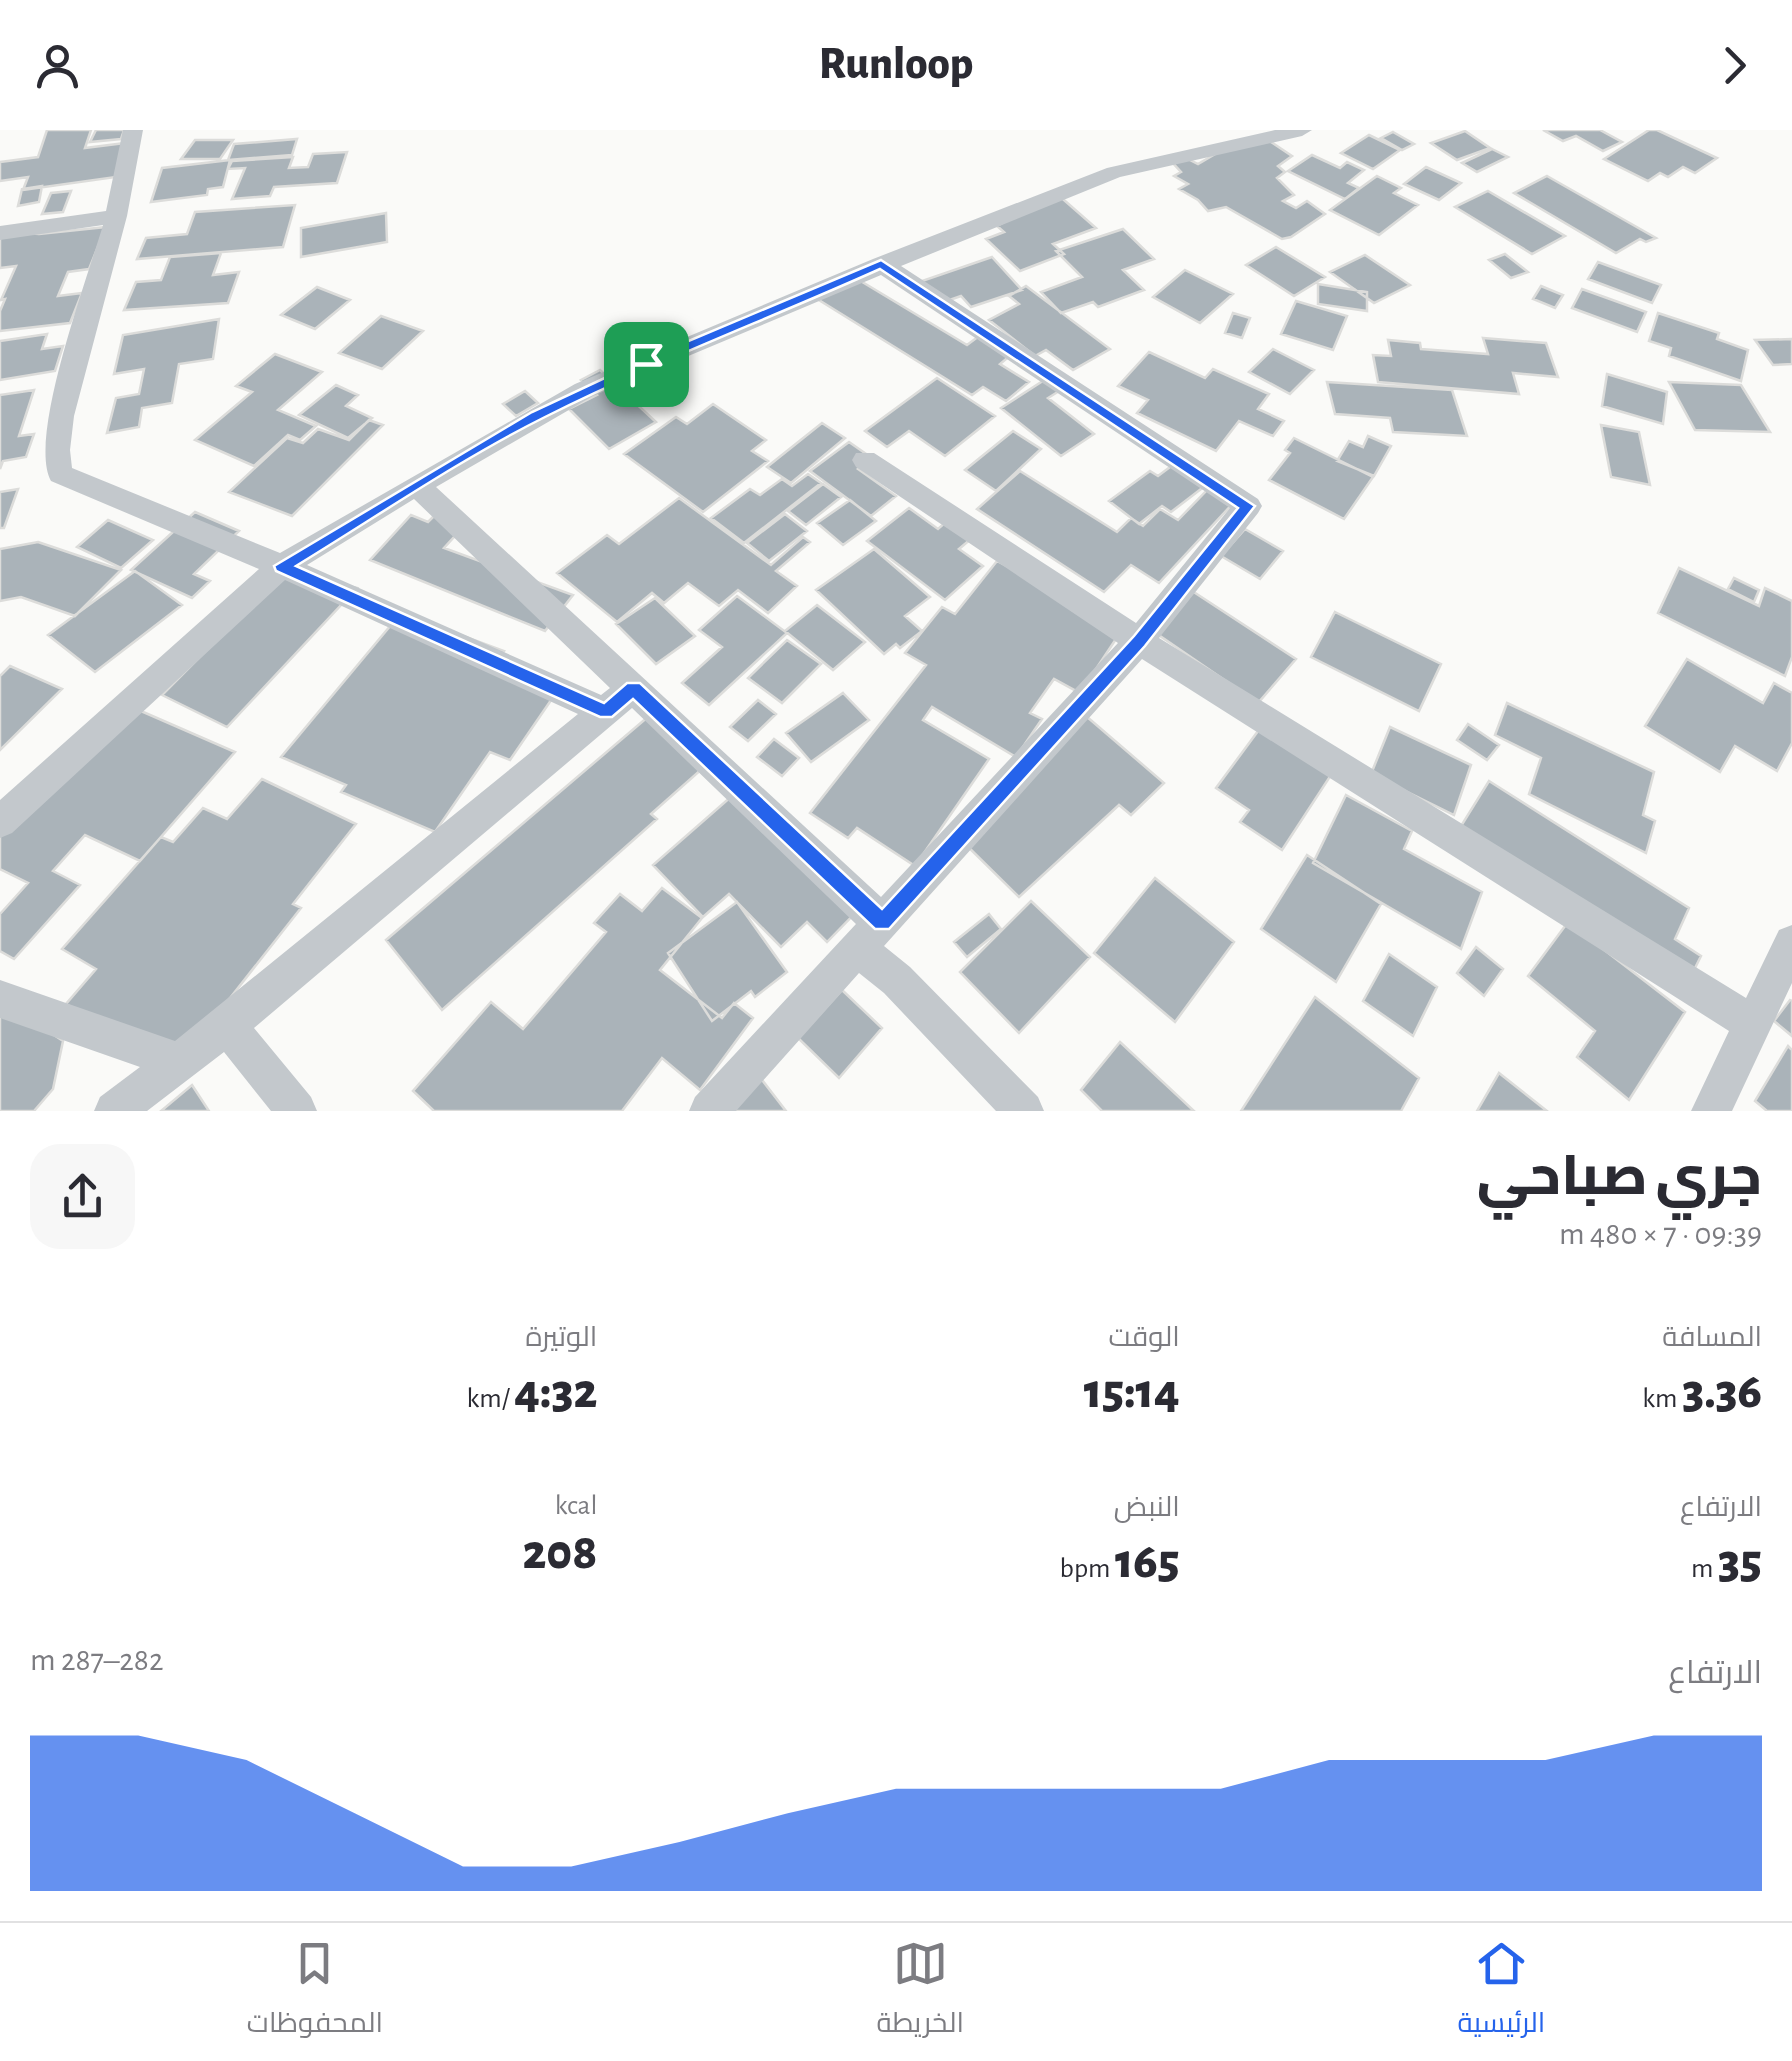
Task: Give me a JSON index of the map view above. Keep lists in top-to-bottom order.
{
  "page": {
    "header": "Runloop",
    "heading": ["جري صباحي", "09:39 · 7 × 480 m"],
    "stats": [
      ["المسافة", "3.36 km"],
      ["الوقت", "15:14"],
      ["الوتيرة", "4:32 /km"],
      ["الارتفاع", "35 m"],
      ["النبض", "165 bpm"],
      ["kcal", "208"]
    ],
    "chart": ["الارتفاع", "282–287 m"],
    "tabs": ["الرئيسية", "الخريطة", "المحفوظات"]
  }
}
